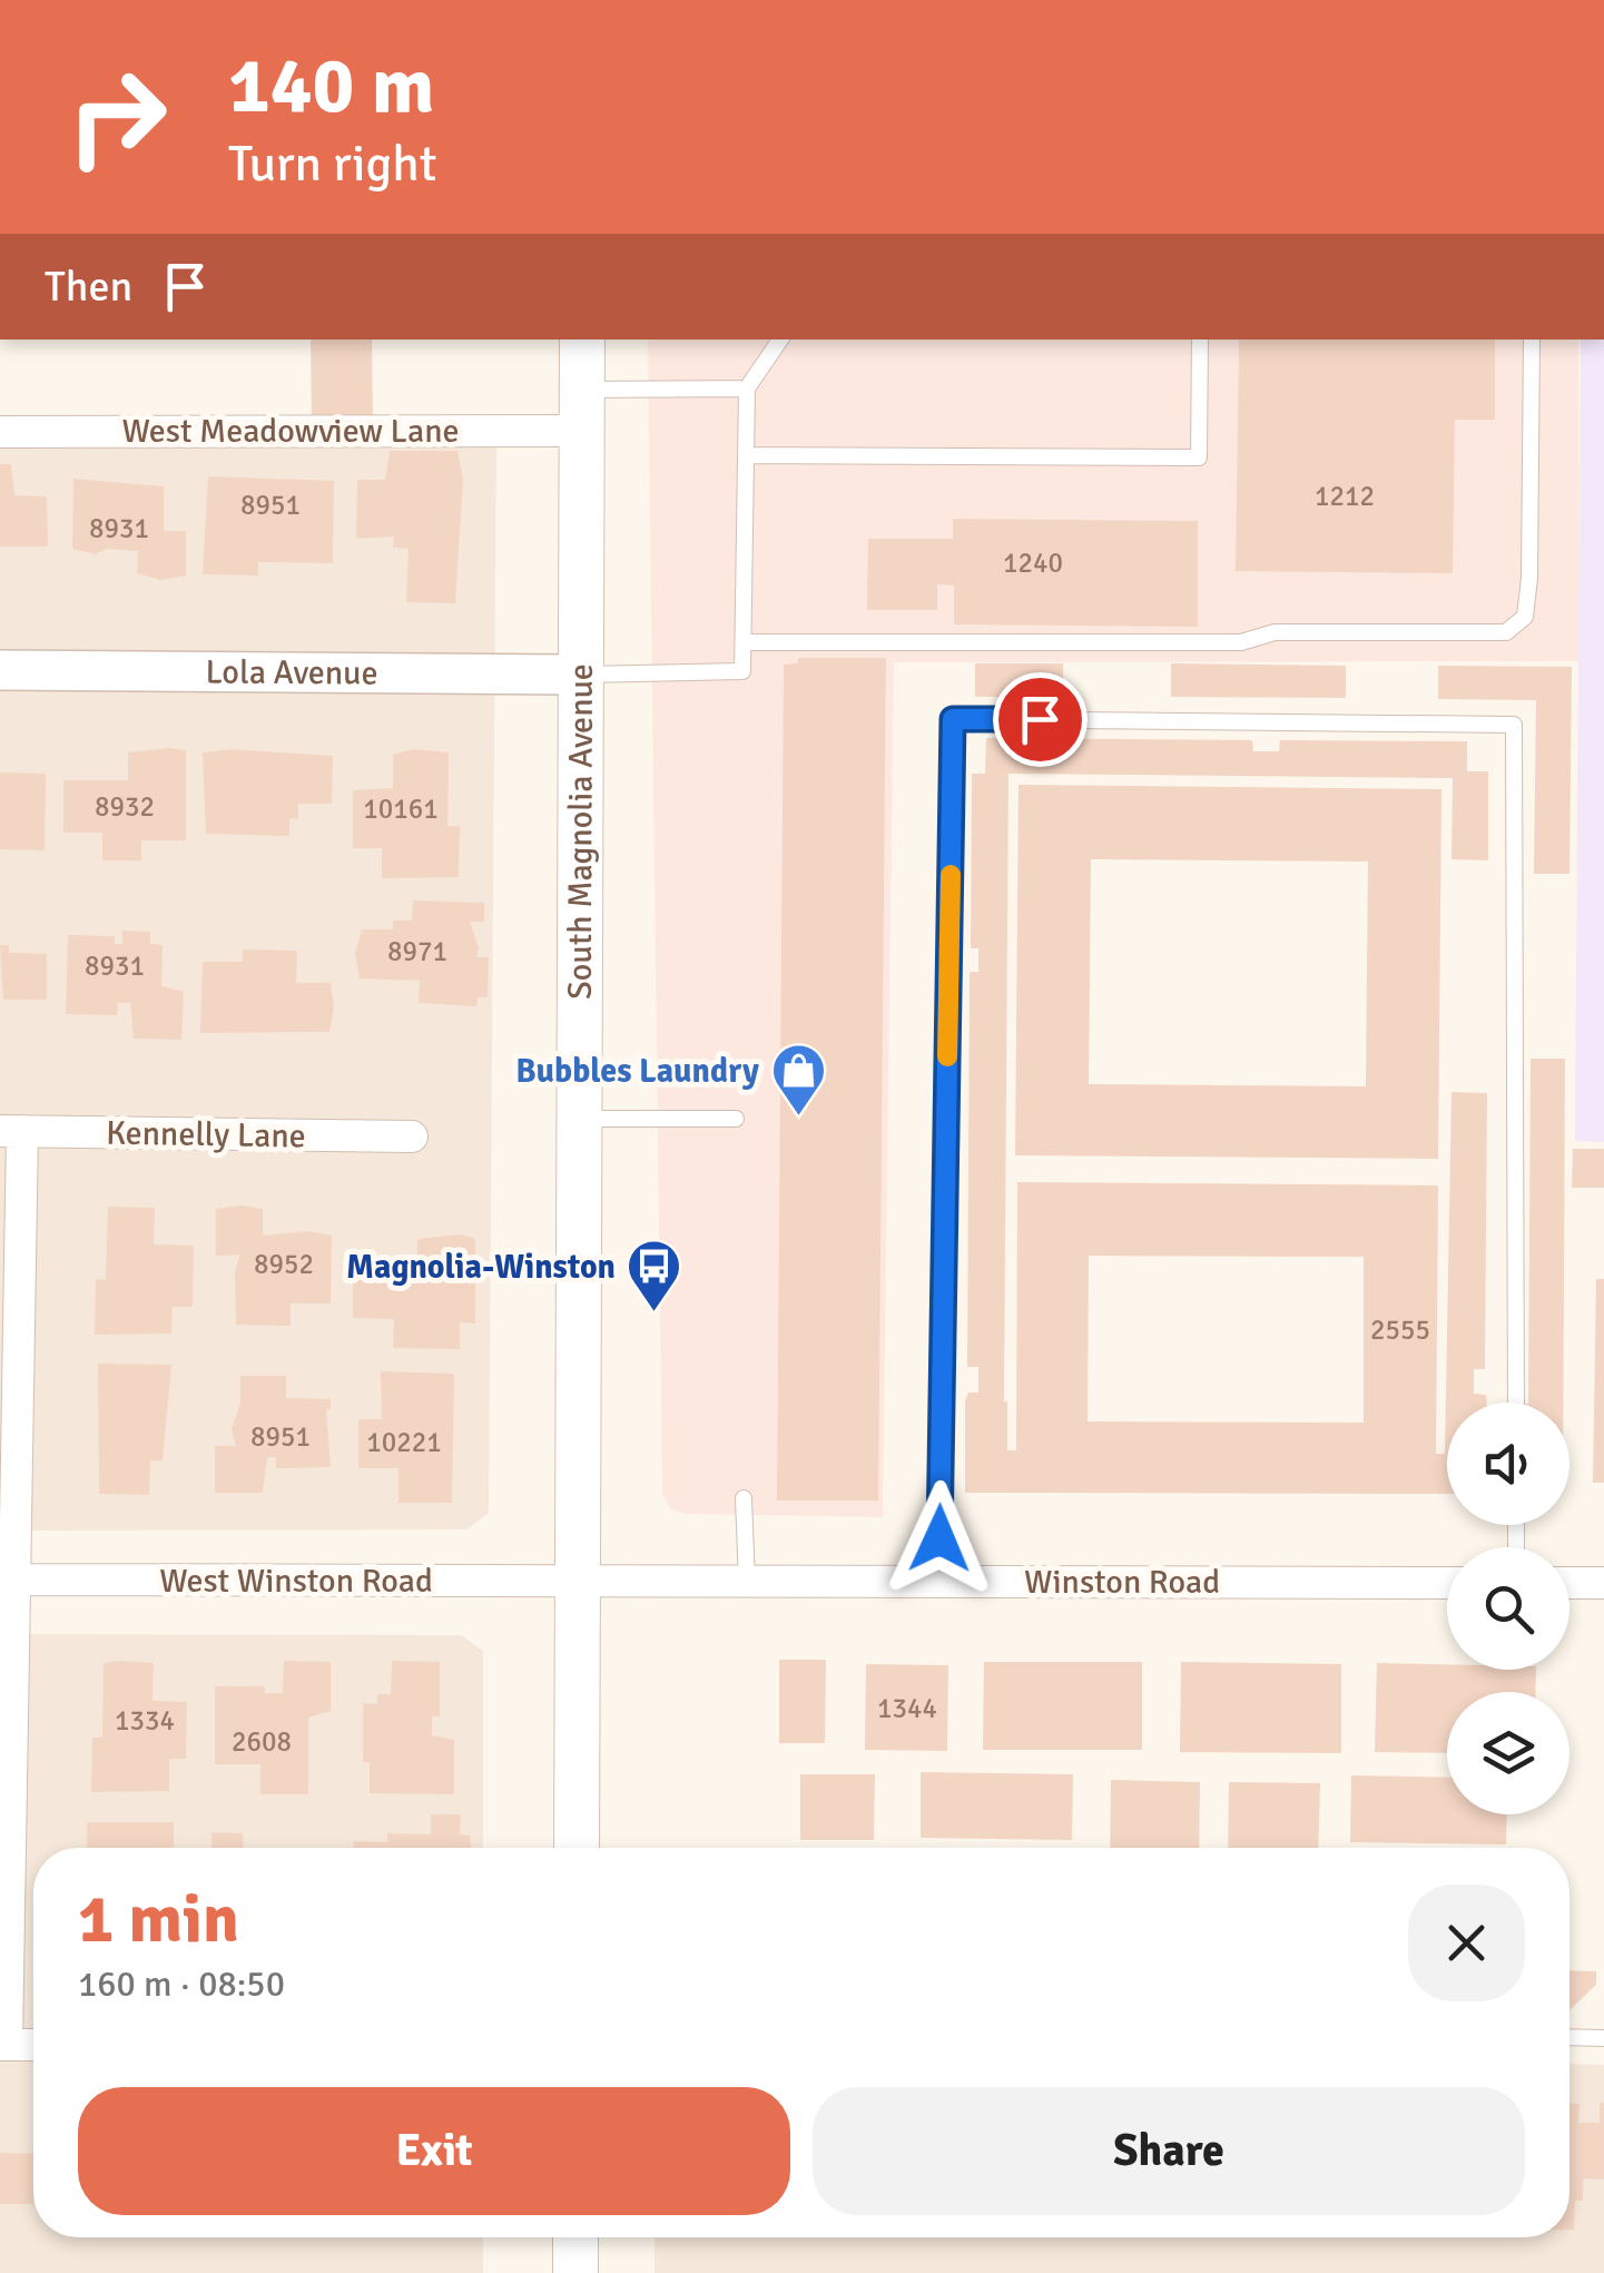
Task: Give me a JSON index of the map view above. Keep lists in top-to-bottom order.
{
  "streets": {
    "main road": ["South Magnolia Avenue"],
    "street": [
      "West Meadowview Lane",
      "Lola Avenue",
      "Kennelly Lane",
      "West Winston Road",
      "Winston Road"
    ]
  },
  "crossings": [
    ["West Meadowview Lane", "South Magnolia Avenue"],
    ["Lola Avenue", "South Magnolia Avenue"],
    ["South Magnolia Avenue", "West Winston Road"],
    ["South Magnolia Avenue", "Winston Road"],
    ["West Winston Road", "Winston Road"]
  ],
  "places": {
    "shop": ["Bubbles Laundry"],
    "bus stop": ["Magnolia-Winston"]
  },
  "house_numbers": [
    "1212",
    "8951",
    "8931",
    "1240",
    "8932",
    "10161",
    "8971",
    "8931",
    "8952",
    "2555",
    "8951",
    "10221",
    "1344",
    "1334",
    "2608"
  ],
  "page": {
    "turn": ["140 m", "Turn right"],
    "then": "Then",
    "heading": ["1 min", "160 m · 08:50"],
    "buttons": ["Exit", "Share"]
  }
}
